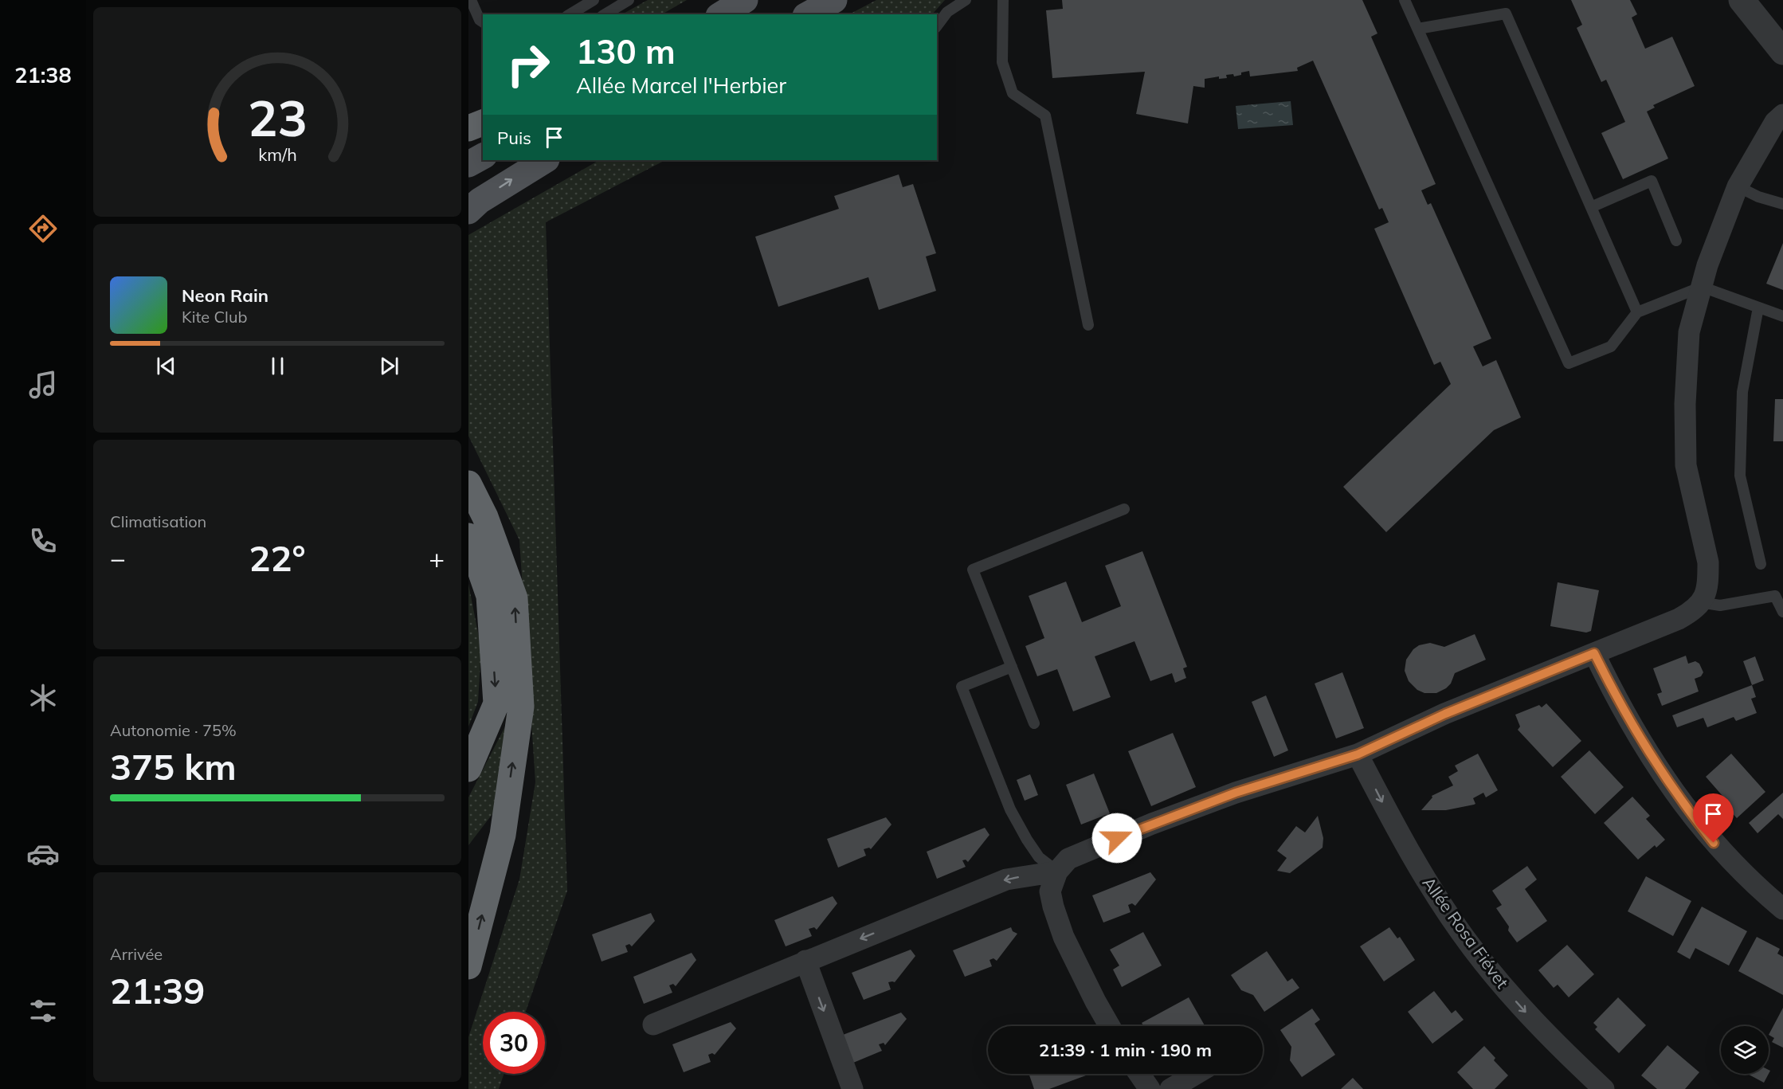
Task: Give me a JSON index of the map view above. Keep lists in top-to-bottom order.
{
  "streets": {
    "street": ["Allée Rosa Fiévet"]
  },
  "one_way": ["Allée Rosa Fiévet"],
  "page": {
    "tabs": "21:38",
    "turn": ["130 m", "Allée Marcel l'Herbier"],
    "then": "Puis",
    "song": ["Neon Rain", "Kite Club"],
    "tile": [
      "Climatisation",
      ["Autonomie · 75%", "375 km"],
      ["Arrivée", "21:39"]
    ],
    "heat": ["−", "22°", "+"],
    "limit": "30",
    "trip": "21:39 · 1 min · 190 m",
    "gauge": ["23", "km/h"]
  }
}
